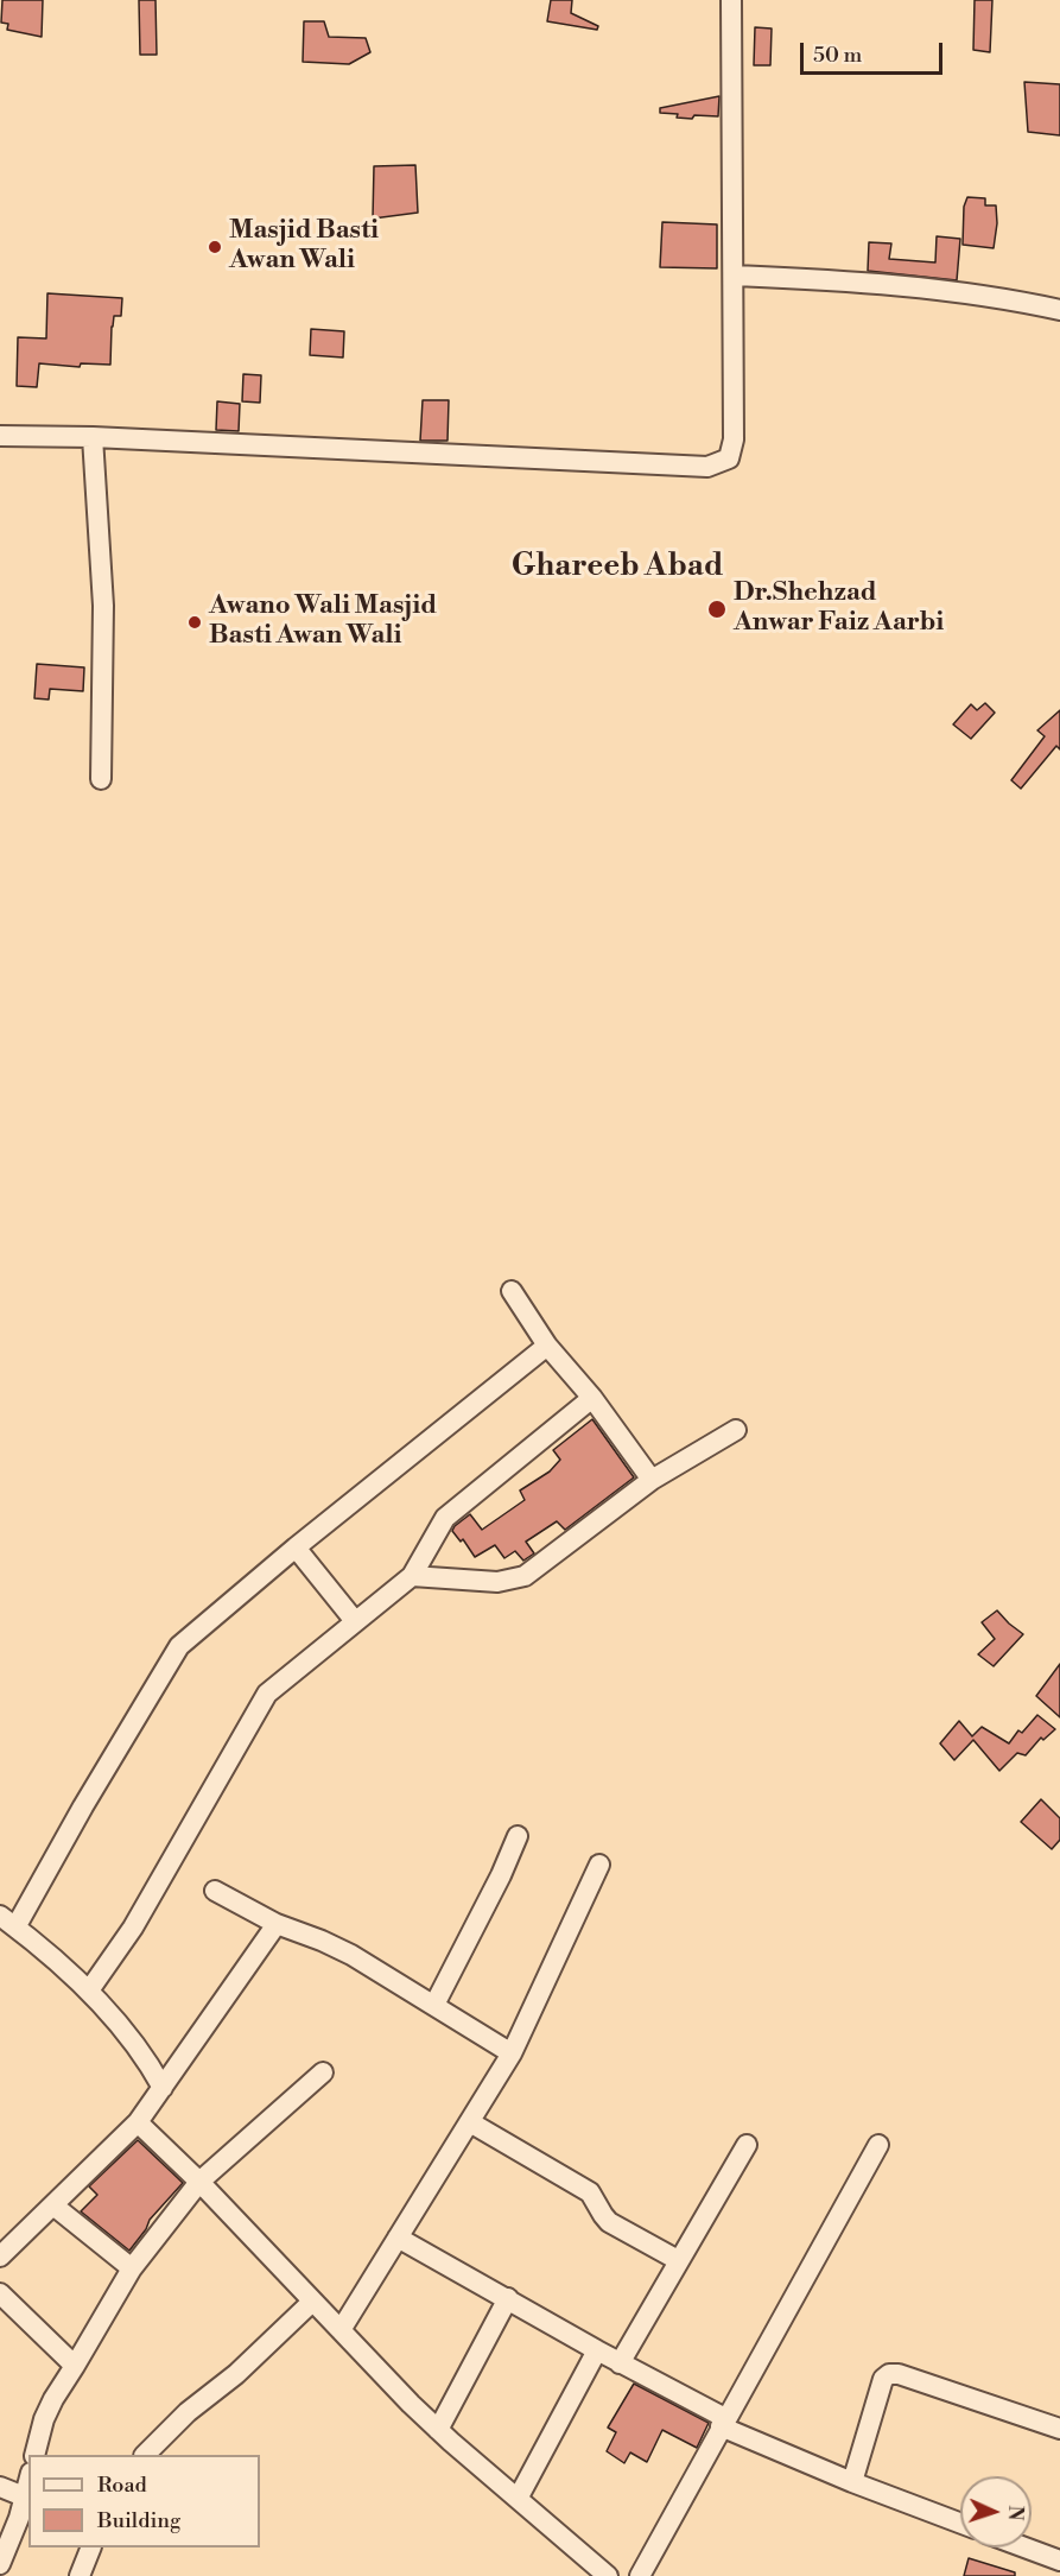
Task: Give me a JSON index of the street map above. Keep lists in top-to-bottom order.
{
  "districts": ["Ghareeb Abad"],
  "places": ["Masjid Basti Awan Wali", "Dr.Shehzad Anwar Faiz Aarbi", "Awano Wali Masjid Basti Awan Wali"],
  "legend": ["Road", "Building"],
  "scale_bar": "50 m",
  "north": "right"
}
